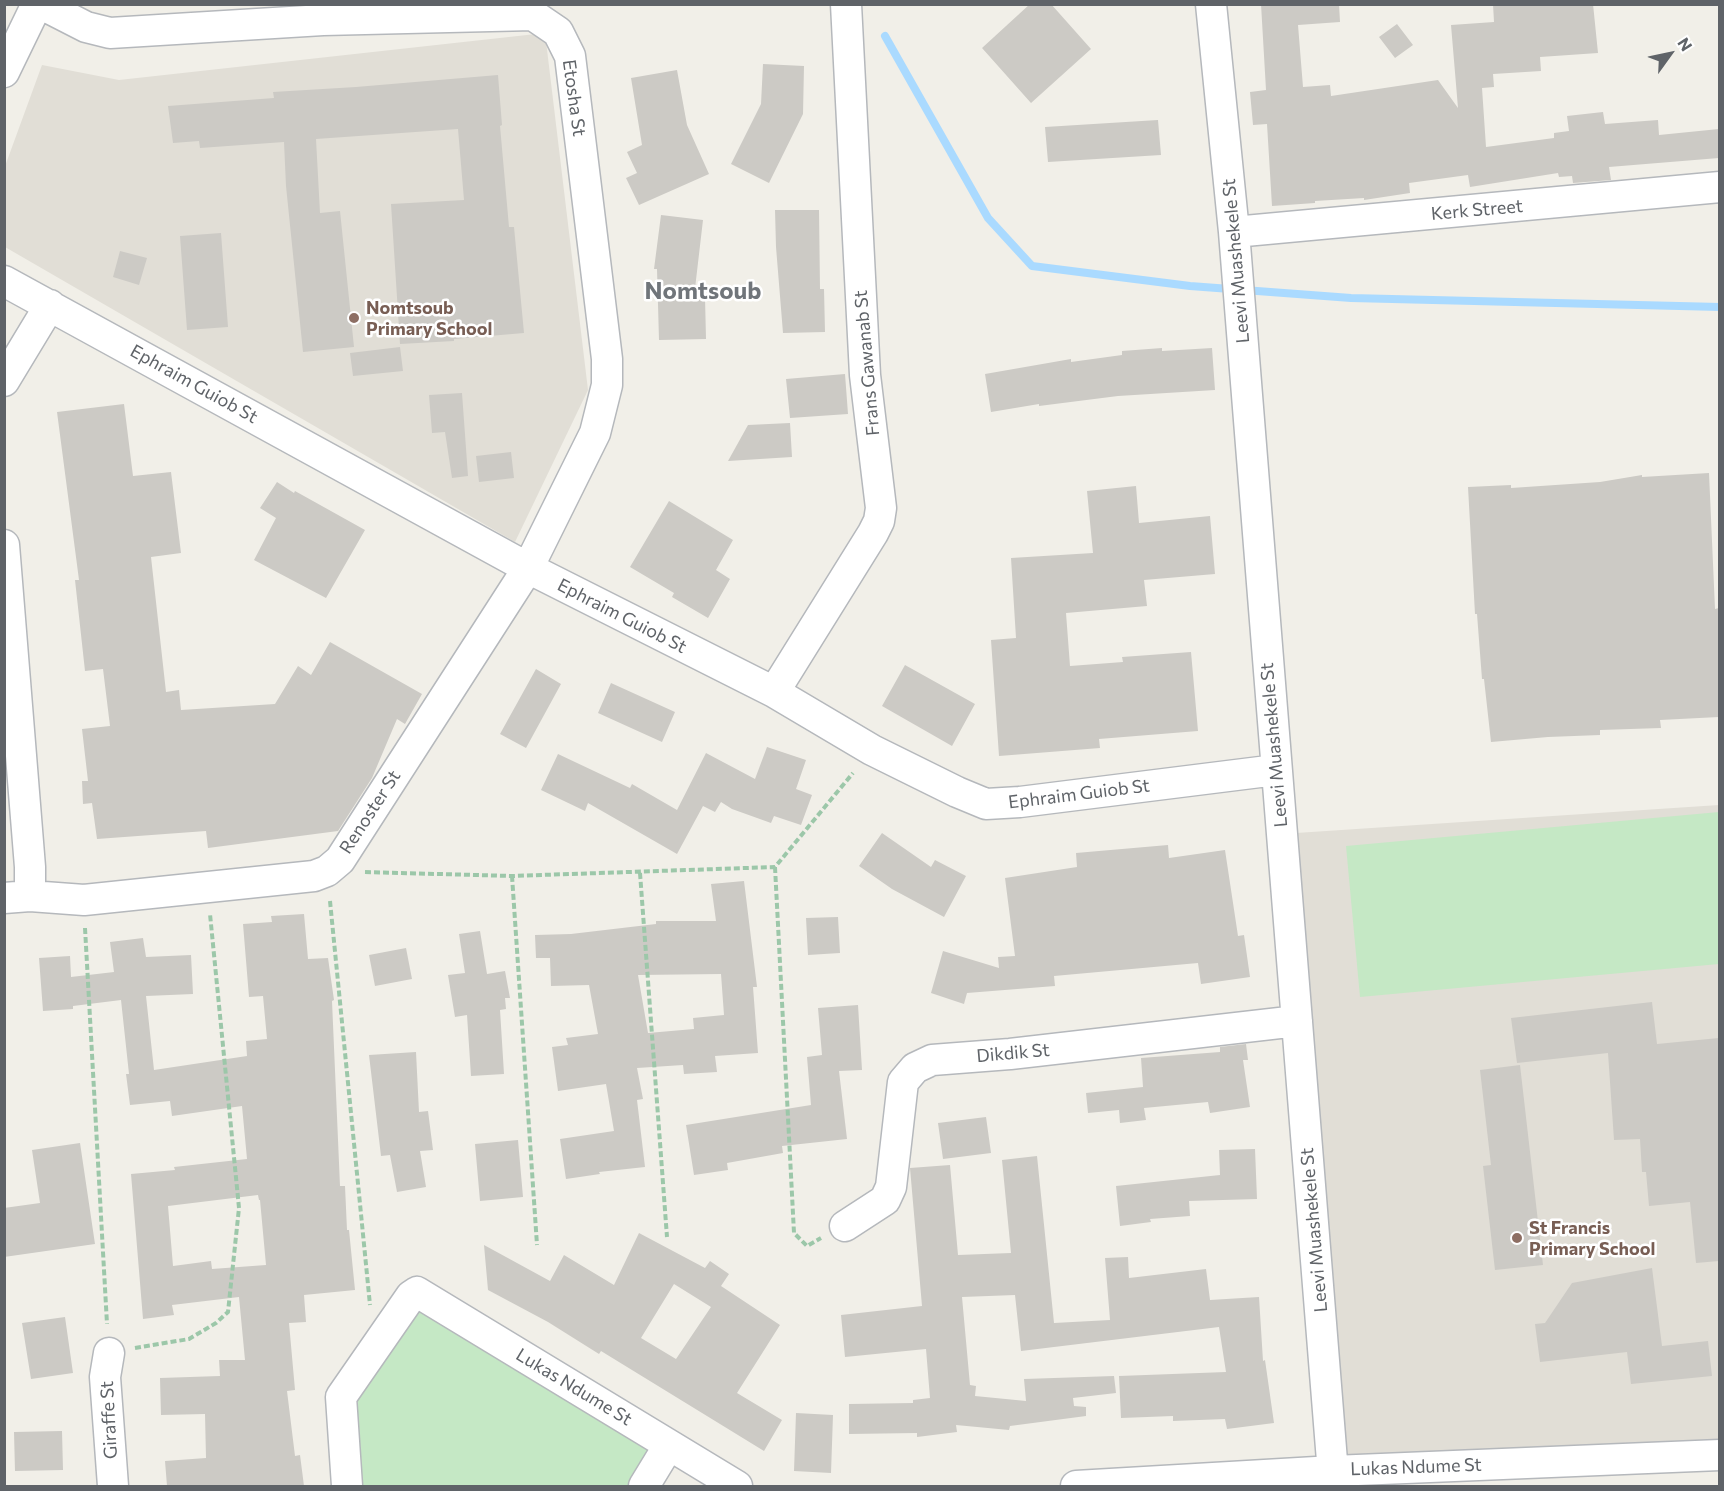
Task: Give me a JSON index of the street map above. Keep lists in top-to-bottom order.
{
  "streets": {
    "street": [
      "Etosha St",
      "Kerk Street",
      "Leevi Muashekele St",
      "Frans Gawanab St",
      "Ephraim Guiob St",
      "Renoster St",
      "Dikdik St",
      "Lukas Ndume St",
      "Giraffe St"
    ]
  },
  "crossings": [
    ["Etosha St", "Ephraim Guiob St"],
    ["Etosha St", "Renoster St"],
    ["Kerk Street", "Leevi Muashekele St"],
    ["Leevi Muashekele St", "Ephraim Guiob St"],
    ["Leevi Muashekele St", "Dikdik St"],
    ["Leevi Muashekele St", "Lukas Ndume St"],
    ["Frans Gawanab St", "Ephraim Guiob St"],
    ["Ephraim Guiob St", "Renoster St"]
  ],
  "districts": ["Nomtsoub"],
  "places": ["Nomtsoub Primary School", "St Francis Primary School"],
  "north": "top right"
}
